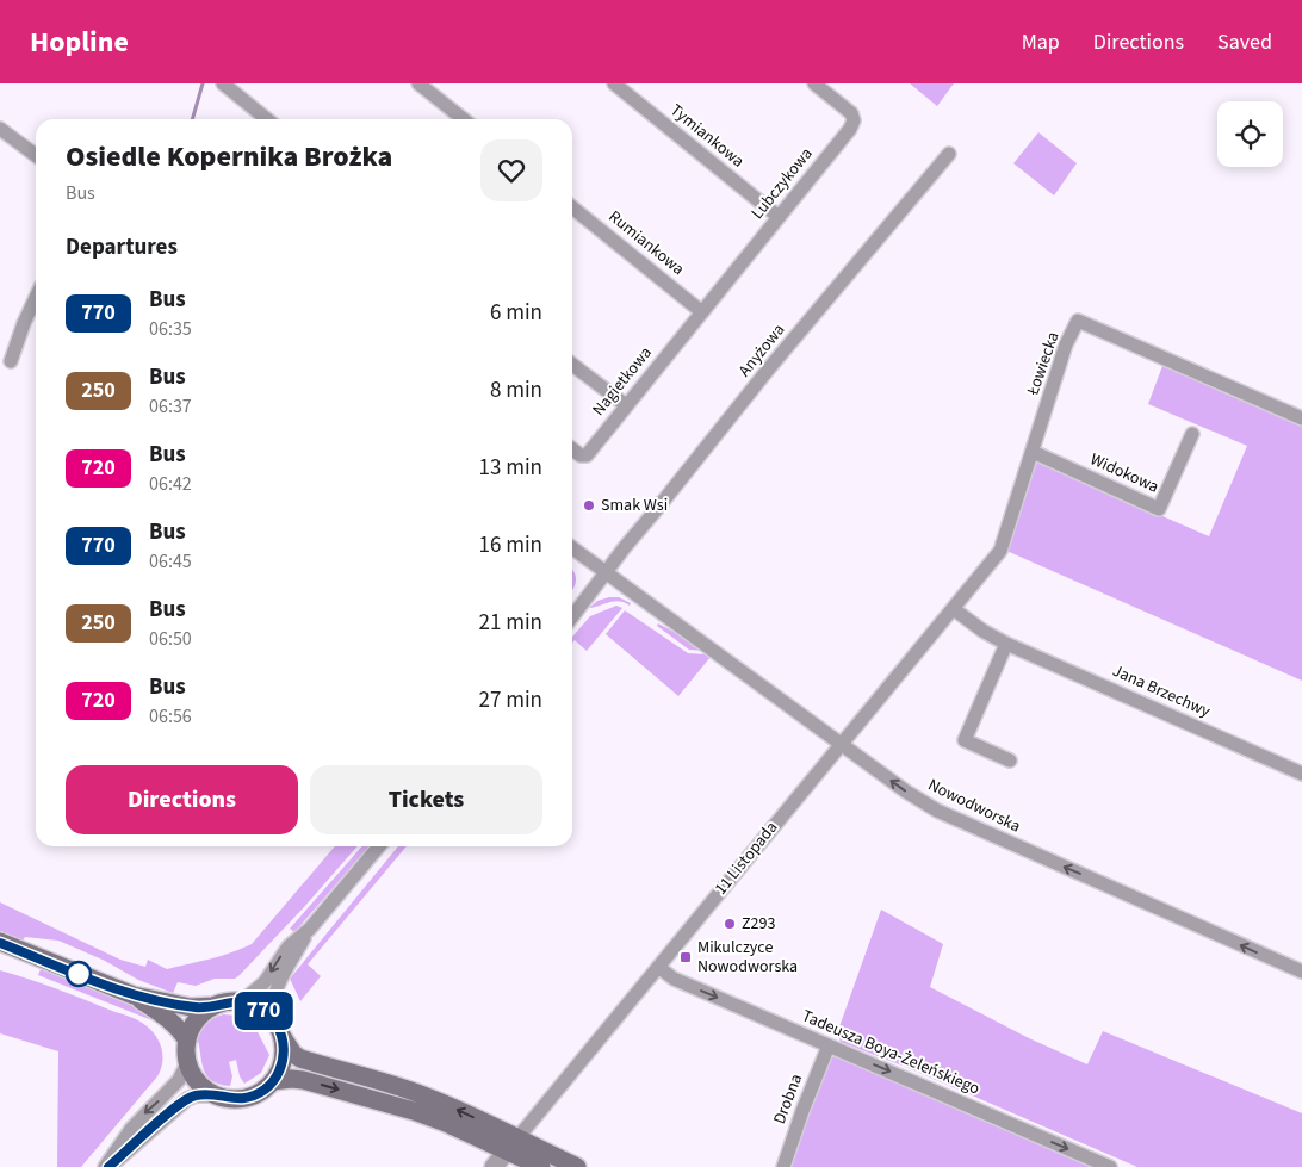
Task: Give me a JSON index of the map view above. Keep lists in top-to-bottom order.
{
  "streets": {
    "street": [
      "Tymiankowa",
      "Lubczykowa",
      "Rumiankowa",
      "Anyżowa",
      "Łowiecka",
      "Nagietkowa",
      "Widokowa",
      "Jana Brzechwy",
      "Nowodworska",
      "11 Listopada",
      "Tadeusza Boya-Żeleńskiego",
      "Drobna"
    ]
  },
  "crossings": [
    ["Tymiankowa", "Lubczykowa"],
    ["Lubczykowa", "Rumiankowa"],
    ["Lubczykowa", "Nagietkowa"],
    ["Rumiankowa", "Nagietkowa"],
    ["Anyżowa", "Nowodworska"],
    ["Łowiecka", "Widokowa"],
    ["Łowiecka", "11 Listopada"],
    ["Jana Brzechwy", "11 Listopada"],
    ["Nowodworska", "11 Listopada"],
    ["11 Listopada", "Tadeusza Boya-Żeleńskiego"],
    ["Tadeusza Boya-Żeleńskiego", "Drobna"]
  ],
  "one_way": ["Nowodworska", "Tadeusza Boya-Żeleńskiego"],
  "places": {
    "other": ["Smak Wsi", "Z293"],
    "transit": ["Mikulczyce Nowodworska"]
  },
  "lines": ["bus line 770"],
  "page": {
    "header": "Hopline",
    "nav": ["Map", "Directions", "Saved"],
    "on_map": "770",
    "heading": [
      ["Osiedle Kopernika Brożka", "Bus"],
      "Departures"
    ],
    "list": [
      {
        "mark": "770",
        "name": "Bus",
        "note": "06:35",
        "value": "6 min"
      },
      {
        "mark": "250",
        "name": "Bus",
        "note": "06:37",
        "value": "8 min"
      },
      {
        "mark": "720",
        "name": "Bus",
        "note": "06:42",
        "value": "13 min"
      },
      {
        "mark": "770",
        "name": "Bus",
        "note": "06:45",
        "value": "16 min"
      },
      {
        "mark": "250",
        "name": "Bus",
        "note": "06:50",
        "value": "21 min"
      },
      {
        "mark": "720",
        "name": "Bus",
        "note": "06:56",
        "value": "27 min"
      }
    ],
    "buttons": ["Directions", "Tickets"]
  }
}
